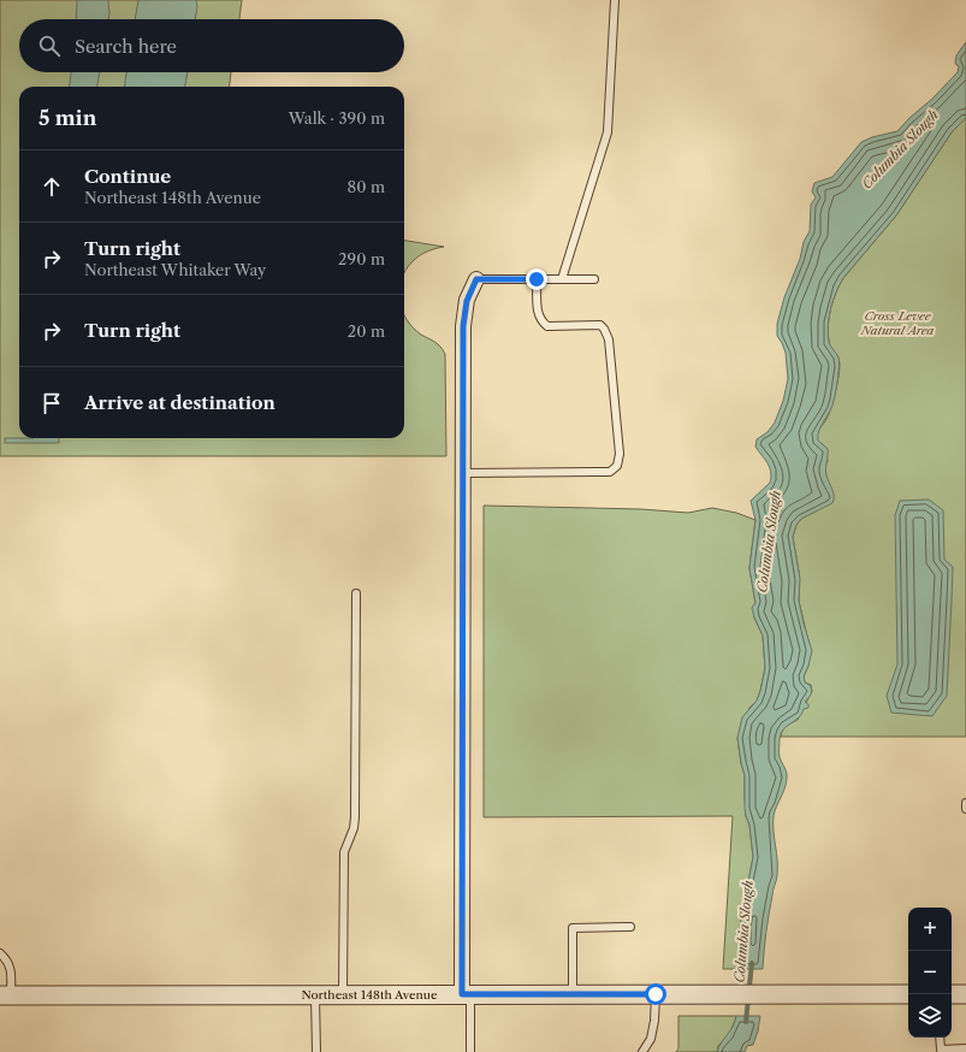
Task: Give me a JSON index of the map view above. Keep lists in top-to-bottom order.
{
  "streets": {
    "street": ["Northeast 148th Avenue"]
  },
  "water": ["Columbia Slough"],
  "parks": ["Cross Levee Natural Area"],
  "page": {
    "search": "Search here",
    "heading": ["5 min", "Walk · 390 m"],
    "list": [
      ["Continue", "Northeast 148th Avenue", "80 m"],
      ["Turn right", "Northeast Whitaker Way", "290 m"],
      ["Turn right", "20 m"],
      "Arrive at destination"
    ],
    "map_buttons": ["+", "−"]
  }
}
